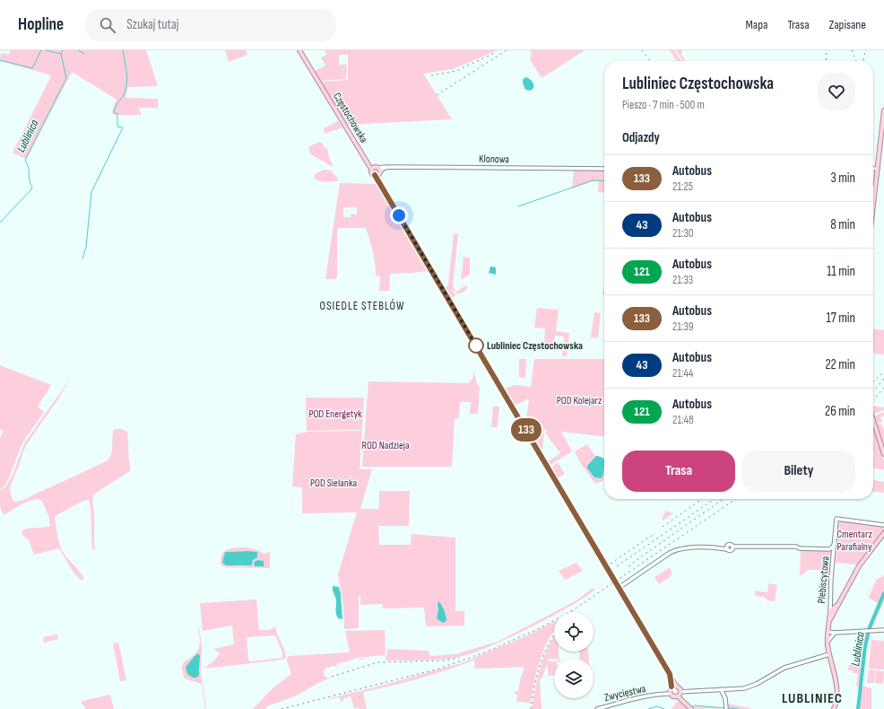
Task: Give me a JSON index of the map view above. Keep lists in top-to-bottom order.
{
  "streets": {
    "main road": ["Częstochowska", "Plebiscytowa"],
    "street": ["Klonowa", "Zwycięstwa"]
  },
  "crossings": [
    ["Częstochowska", "Klonowa"]
  ],
  "districts": ["OSIEDLE STEBLÓW", "LUBLINIEC"],
  "water": ["Lublinica"],
  "parks": [
    "POD Kolejarz",
    "POD Energetyk",
    "ROD Nadzieja",
    "POD Sielanka",
    "Cmentarz Parafialny"
  ],
  "places": ["Lubliniec Częstochowska"],
  "lines": ["bus line 133"],
  "page": {
    "header": "Hopline",
    "search": "Szukaj tutaj",
    "nav": ["Mapa", "Trasa", "Zapisane"],
    "on_map": "133",
    "heading": [
      ["Lubliniec Częstochowska", "Pieszo · 7 min · 500 m"],
      "Odjazdy"
    ],
    "list": [
      {
        "mark": "133",
        "name": "Autobus",
        "note": "21:25",
        "value": "3 min"
      },
      {
        "mark": "43",
        "name": "Autobus",
        "note": "21:30",
        "value": "8 min"
      },
      {
        "mark": "121",
        "name": "Autobus",
        "note": "21:33",
        "value": "11 min"
      },
      {
        "mark": "133",
        "name": "Autobus",
        "note": "21:39",
        "value": "17 min"
      },
      {
        "mark": "43",
        "name": "Autobus",
        "note": "21:44",
        "value": "22 min"
      },
      {
        "mark": "121",
        "name": "Autobus",
        "note": "21:48",
        "value": "26 min"
      }
    ],
    "buttons": ["Trasa", "Bilety"]
  }
}
